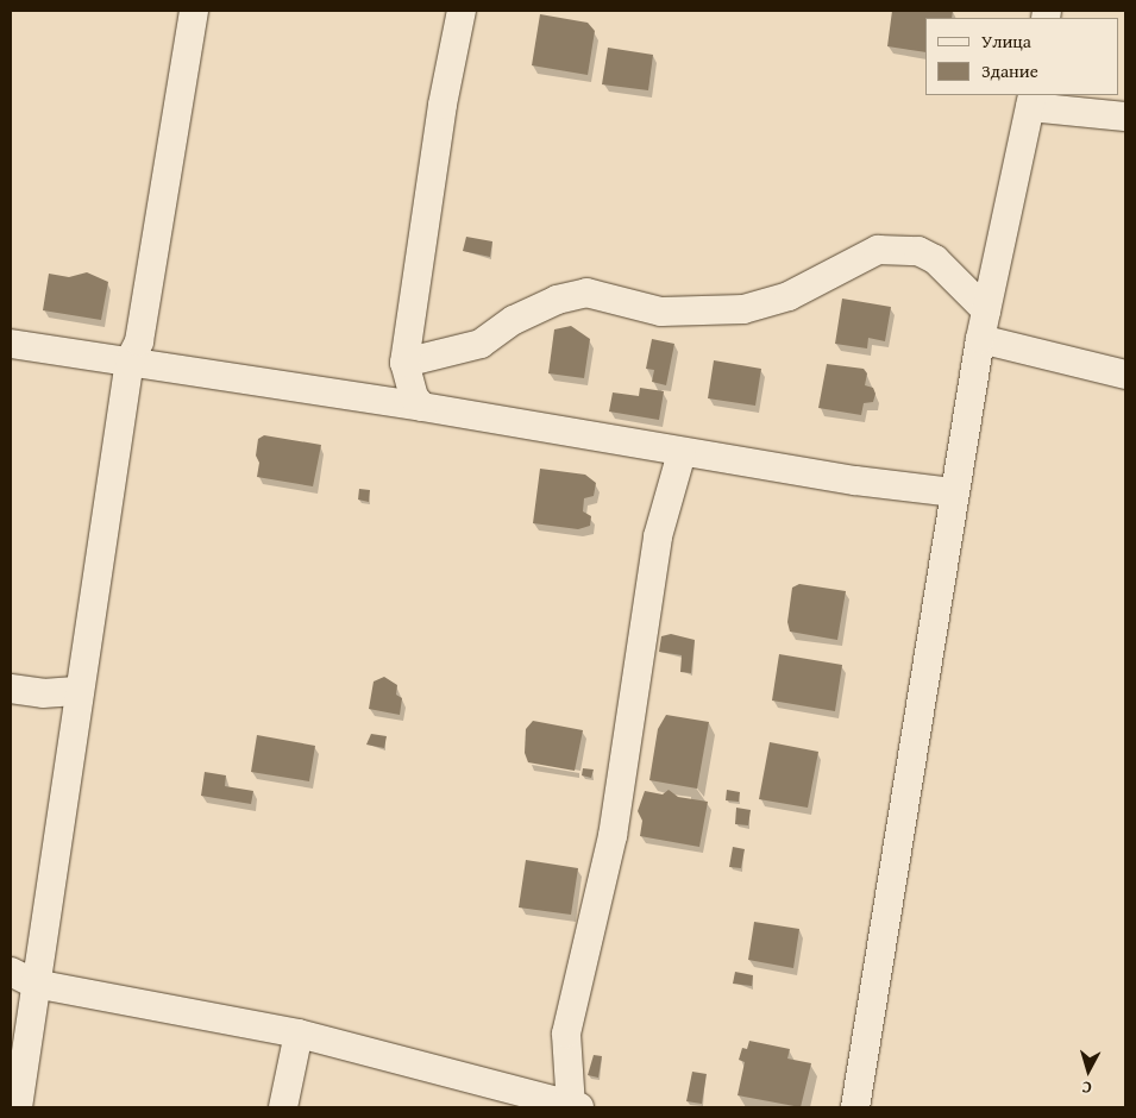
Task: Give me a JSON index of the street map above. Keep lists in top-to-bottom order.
{
  "legend": ["Улица", "Здание"],
  "north": "bottom"
}
